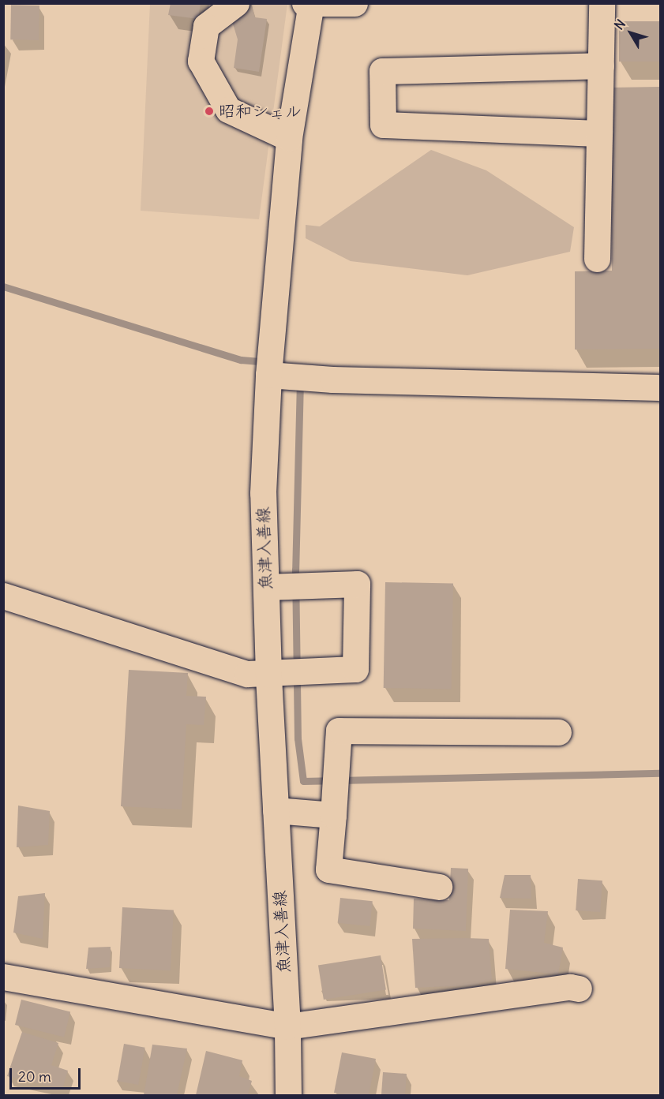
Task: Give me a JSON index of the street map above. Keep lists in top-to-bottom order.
{
  "streets": {
    "street": ["魚津入善線"]
  },
  "places": ["昭和シェル"],
  "scale_bar": "20 m",
  "north": "top left"
}
